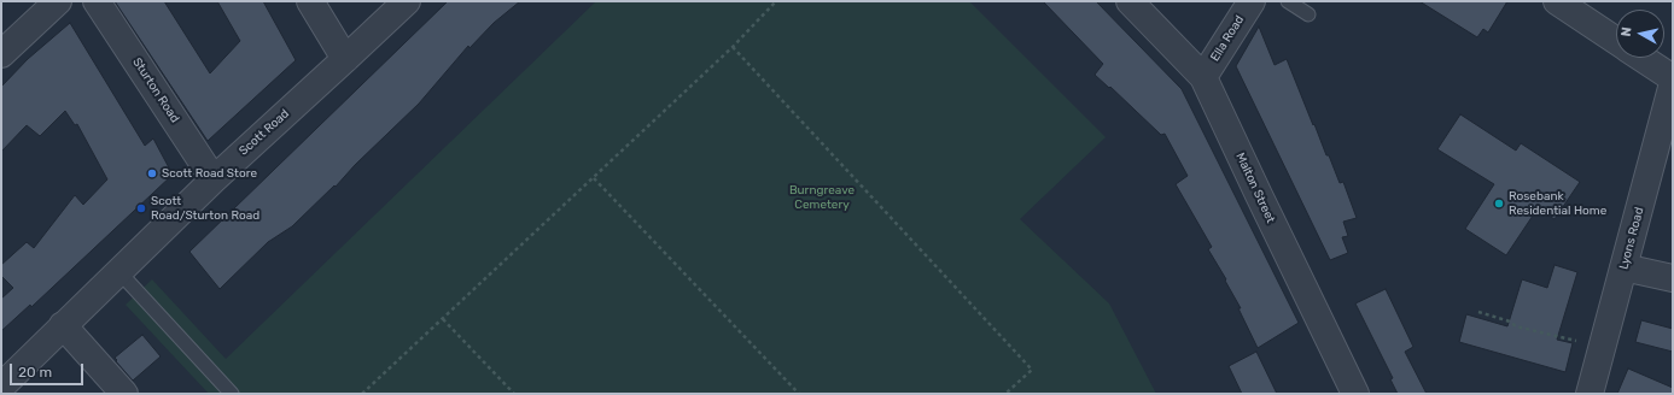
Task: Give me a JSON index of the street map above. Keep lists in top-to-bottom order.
{
  "streets": {
    "street": [
      "Ella Road",
      "Sturton Road",
      "Scott Road",
      "Malton Street",
      "Lyons Road"
    ]
  },
  "crossings": [
    ["Ella Road", "Malton Street"],
    ["Sturton Road", "Scott Road"]
  ],
  "parks": ["Burngreave Cemetery"],
  "places": ["Scott Road Store", "Rosebank Residential Home", "Scott Road/Sturton Road"],
  "scale_bar": "20 m",
  "north": "left"
}
